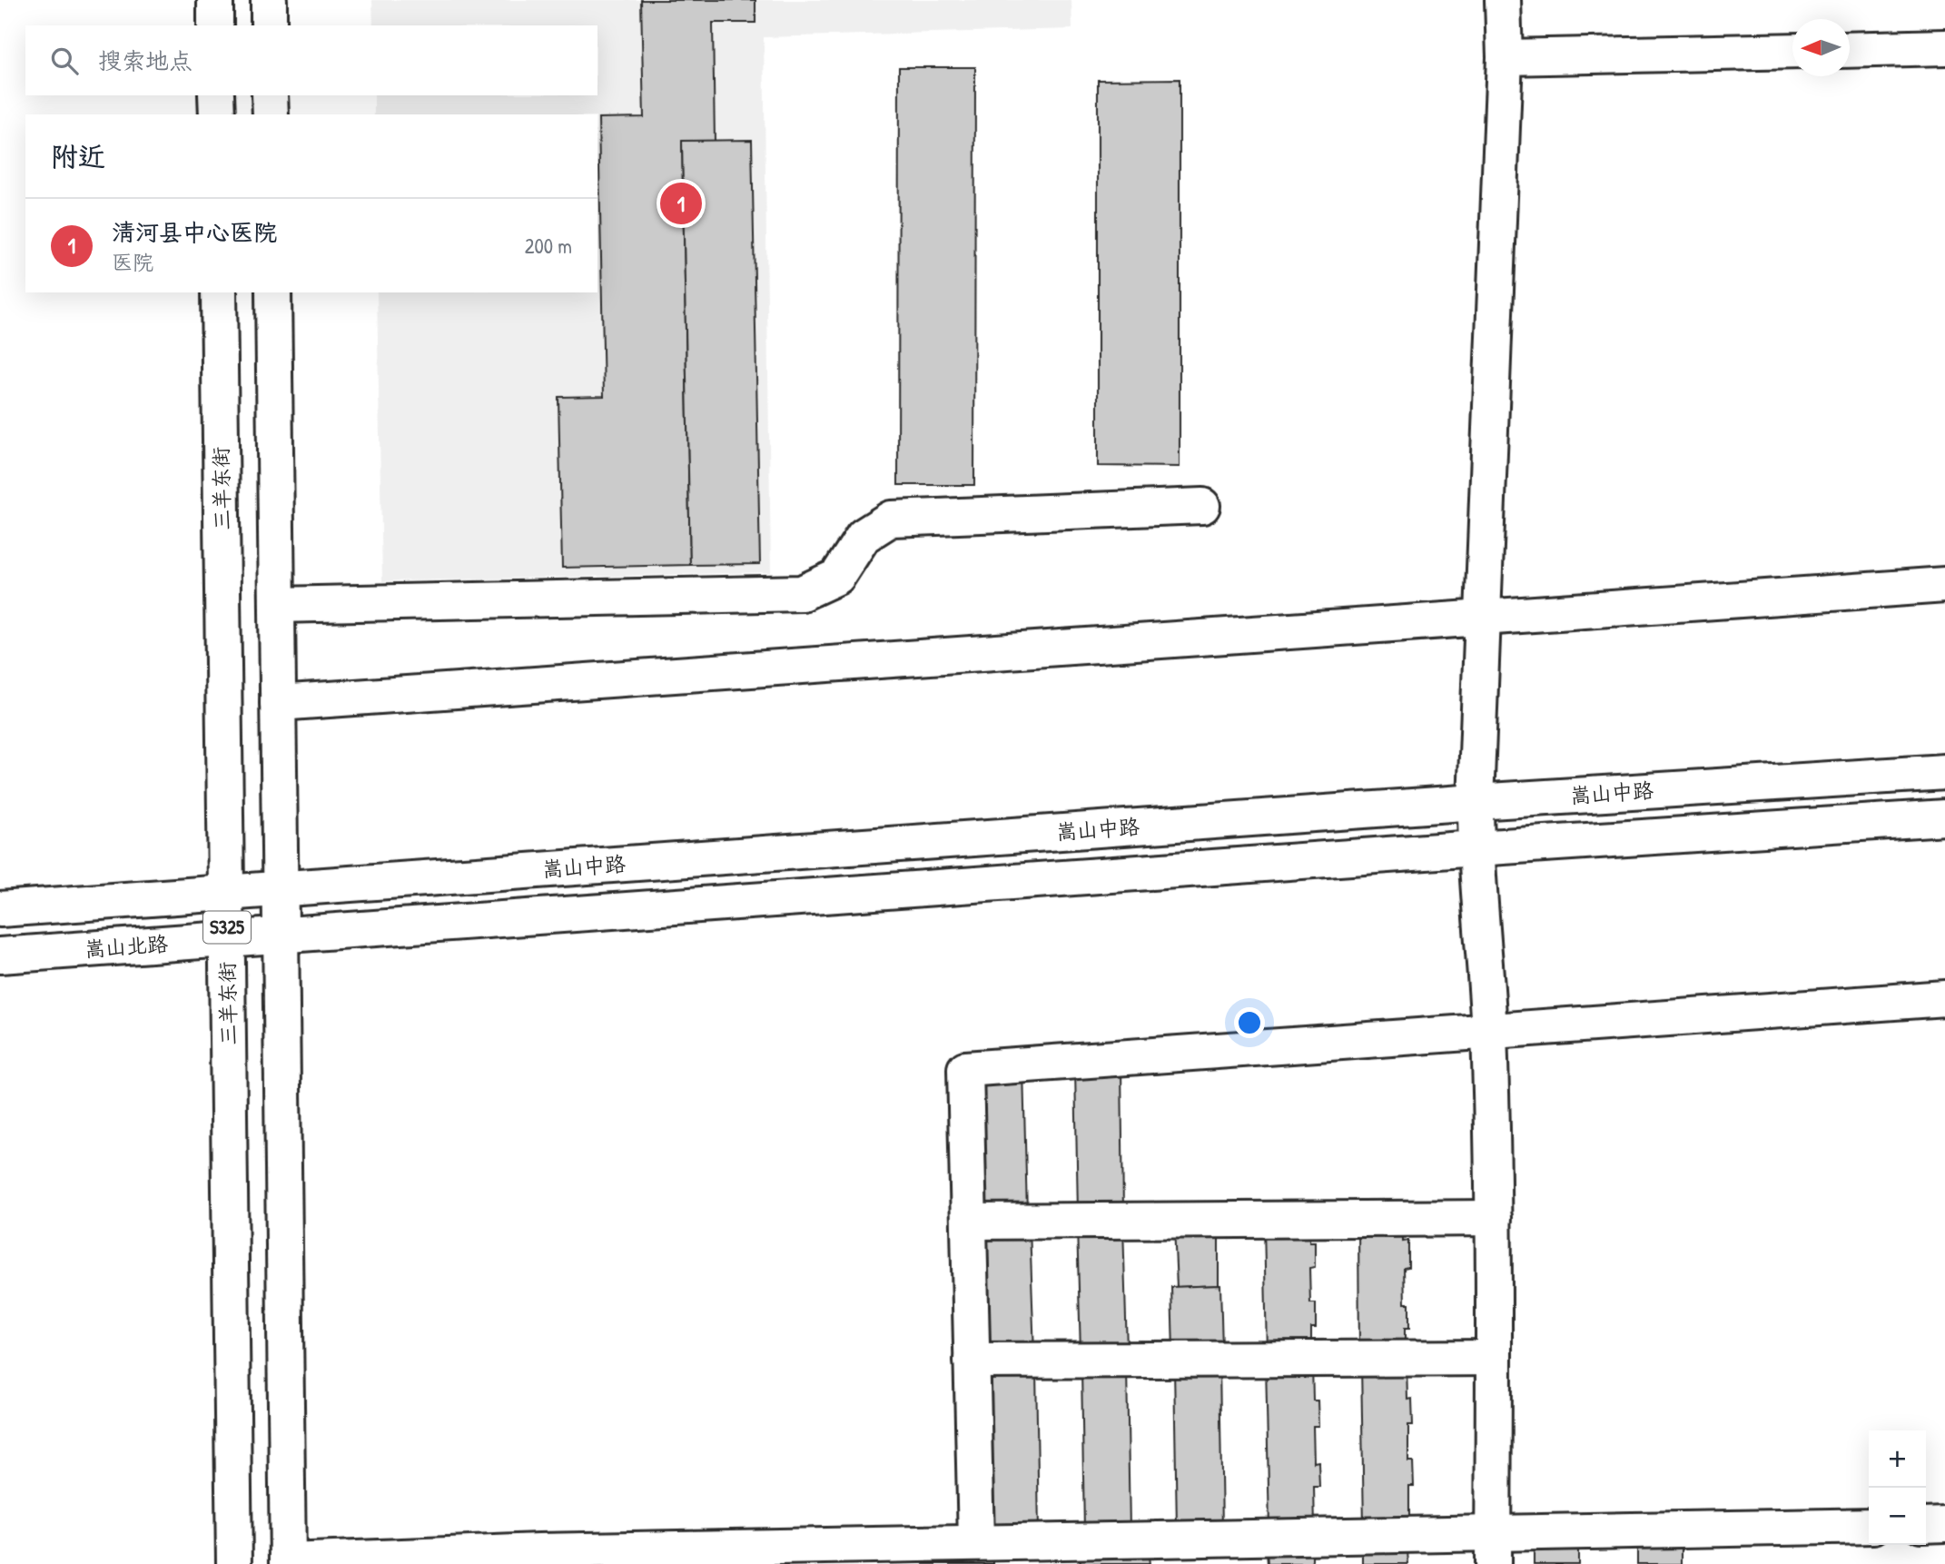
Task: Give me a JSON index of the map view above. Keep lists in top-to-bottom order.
{
  "streets": {
    "street": [
      "三羊东街",
      "嵩山中路",
      "S325",
      "嵩山北路"
    ]
  },
  "crossings": [
    ["三羊东街", "嵩山中路"],
    ["三羊东街", "嵩山北路"]
  ],
  "north": "left",
  "page": {
    "search": "搜索地点",
    "heading": "附近",
    "pins": "1",
    "list": [
      {
        "mark": "1",
        "name": "清河县中心医院",
        "note": "医院",
        "value": "200 m"
      }
    ],
    "map_buttons": ["+", "−"]
  }
}
